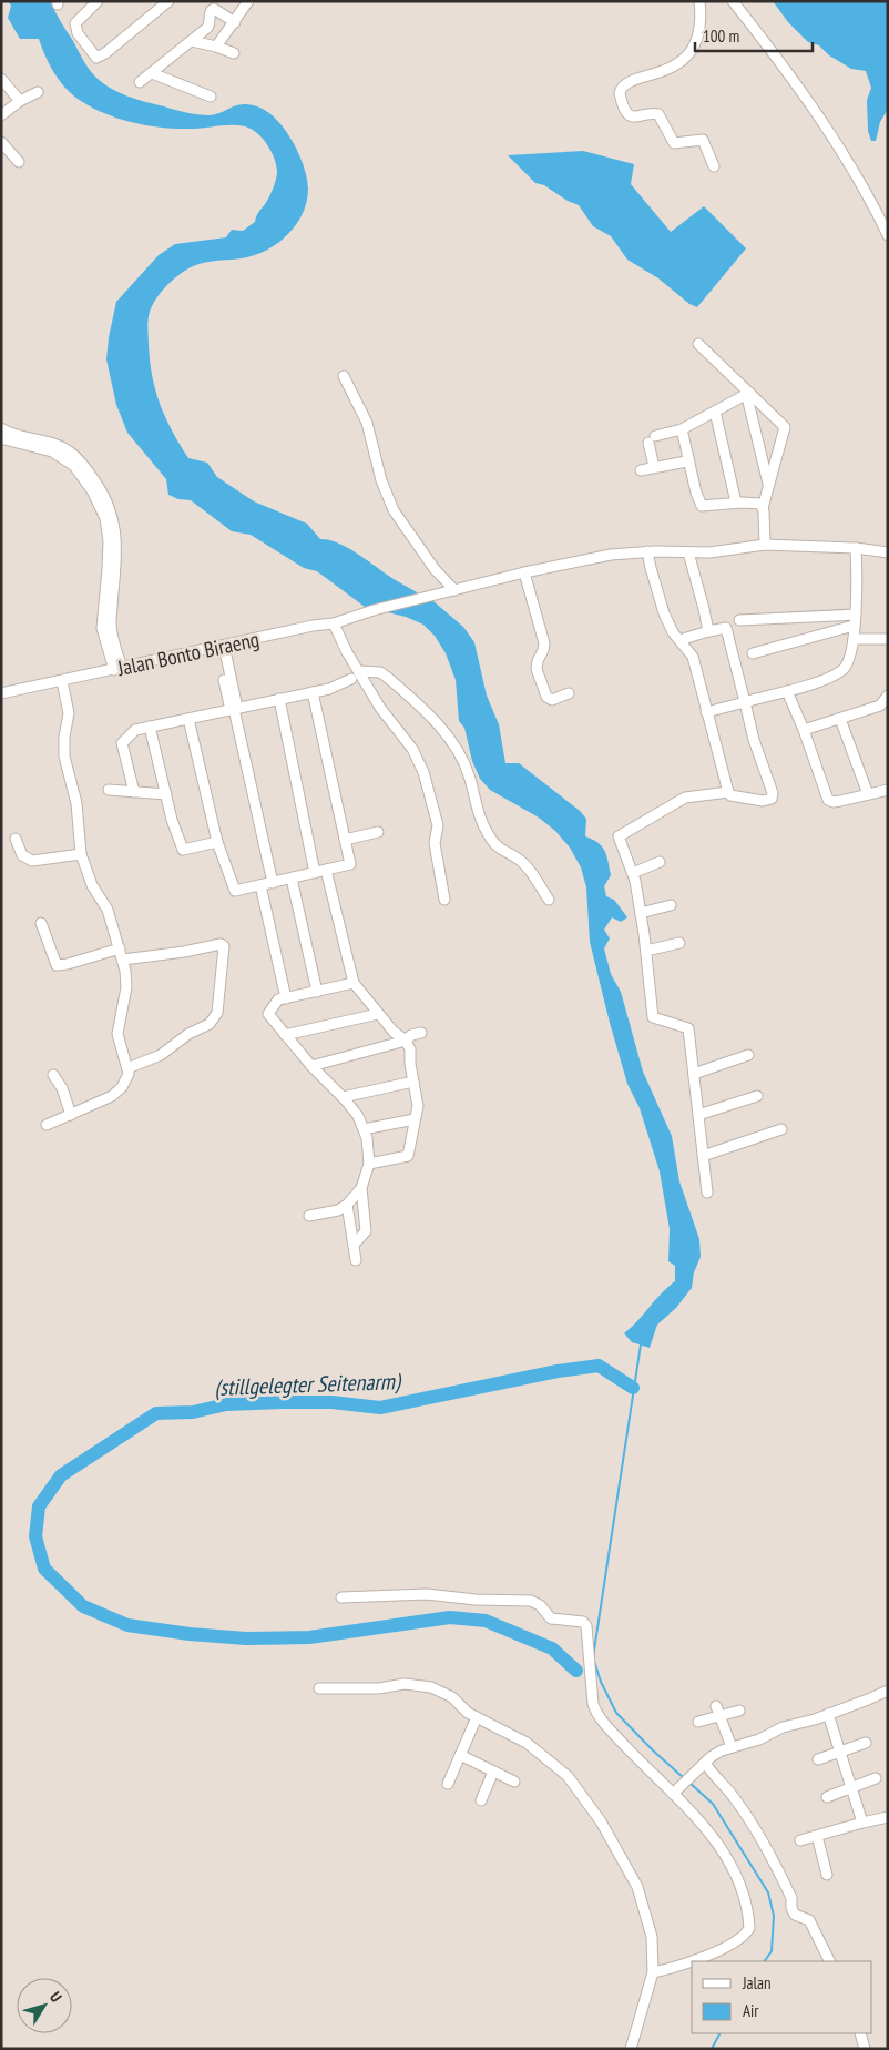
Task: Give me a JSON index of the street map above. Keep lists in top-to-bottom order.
{
  "streets": {
    "street": ["Jalan Bonto Biraeng"]
  },
  "water": ["(stillgelegter Seitenarm)"],
  "legend": ["Jalan", "Air"],
  "scale_bar": "100 m",
  "north": "top right"
}
